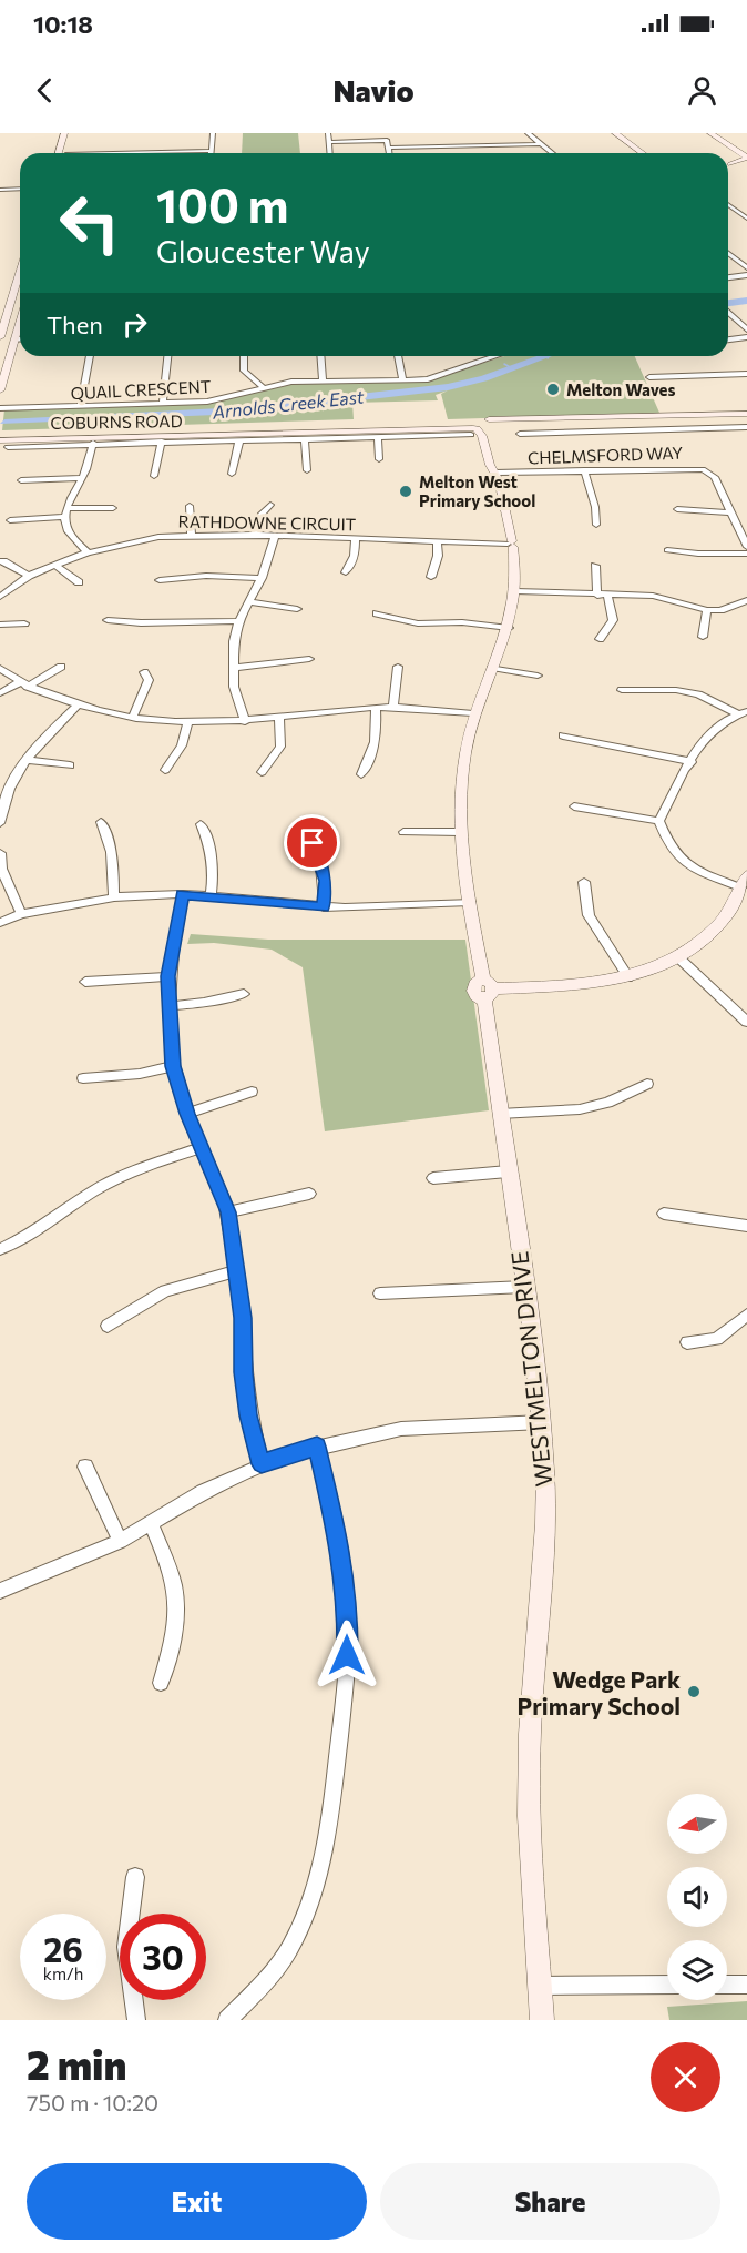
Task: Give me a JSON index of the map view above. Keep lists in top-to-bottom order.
{
  "streets": {
    "street": [
      "QUAIL CRESCENT",
      "COBURNS ROAD",
      "CHELMSFORD WAY",
      "RATHDOWNE CIRCUIT",
      "WESTMELTON DRIVE"
    ]
  },
  "crossings": [
    ["COBURNS ROAD", "WESTMELTON DRIVE"],
    ["CHELMSFORD WAY", "WESTMELTON DRIVE"],
    ["RATHDOWNE CIRCUIT", "WESTMELTON DRIVE"]
  ],
  "water": ["Arnolds Creek East"],
  "places": ["Melton Waves", "Melton West Primary School", "Wedge Park Primary School"],
  "north": "left",
  "page": {
    "status": "10:18",
    "header": "Navio",
    "turn": ["100 m", "Gloucester Way"],
    "then": "Then",
    "speed": "26 km/h",
    "limit": "30",
    "heading": ["2 min", "750 m · 10:20"],
    "buttons": ["Exit", "Share"]
  }
}
